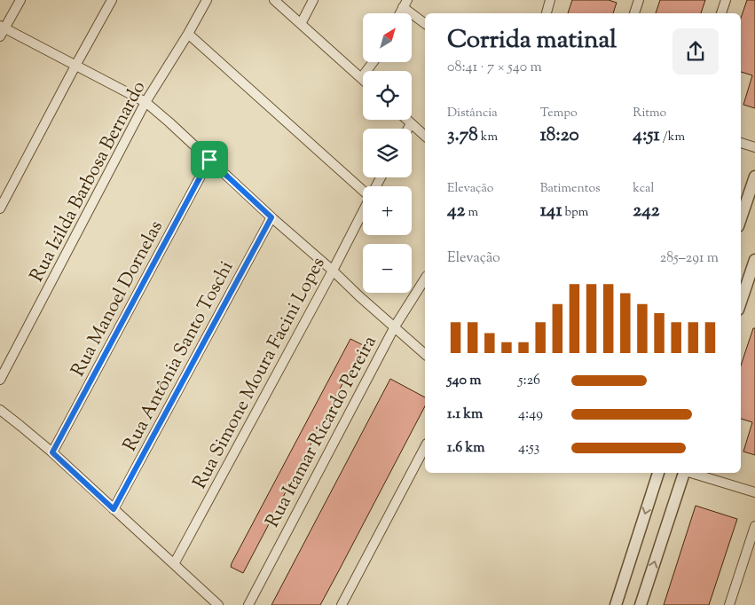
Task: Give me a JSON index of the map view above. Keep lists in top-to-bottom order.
{
  "streets": {
    "street": [
      "Rua Izilda Barbosa Bernardo",
      "Rua Manoel Dornelas",
      "Rua Antônia Santo Toschi",
      "Rua Simone Moura Facini Lopes",
      "Rua Itamar Ricardo Pereira"
    ]
  },
  "north": "top right",
  "page": {
    "map_buttons": ["+", "−"],
    "heading": ["Corrida matinal", "08:41 · 7 × 540 m"],
    "stats": [
      ["Distância", "3.78 km"],
      ["Tempo", "18:20"],
      ["Ritmo", "4:51 /km"],
      ["Elevação", "42 m"],
      ["Batimentos", "141 bpm"],
      ["kcal", "242"]
    ],
    "chart": ["Elevação", "285–291 m"],
    "list": [
      {
        "name": "540 m",
        "note": "5:26"
      },
      {
        "name": "1.1 km",
        "note": "4:49"
      },
      {
        "name": "1.6 km",
        "note": "4:53"
      }
    ]
  }
}
